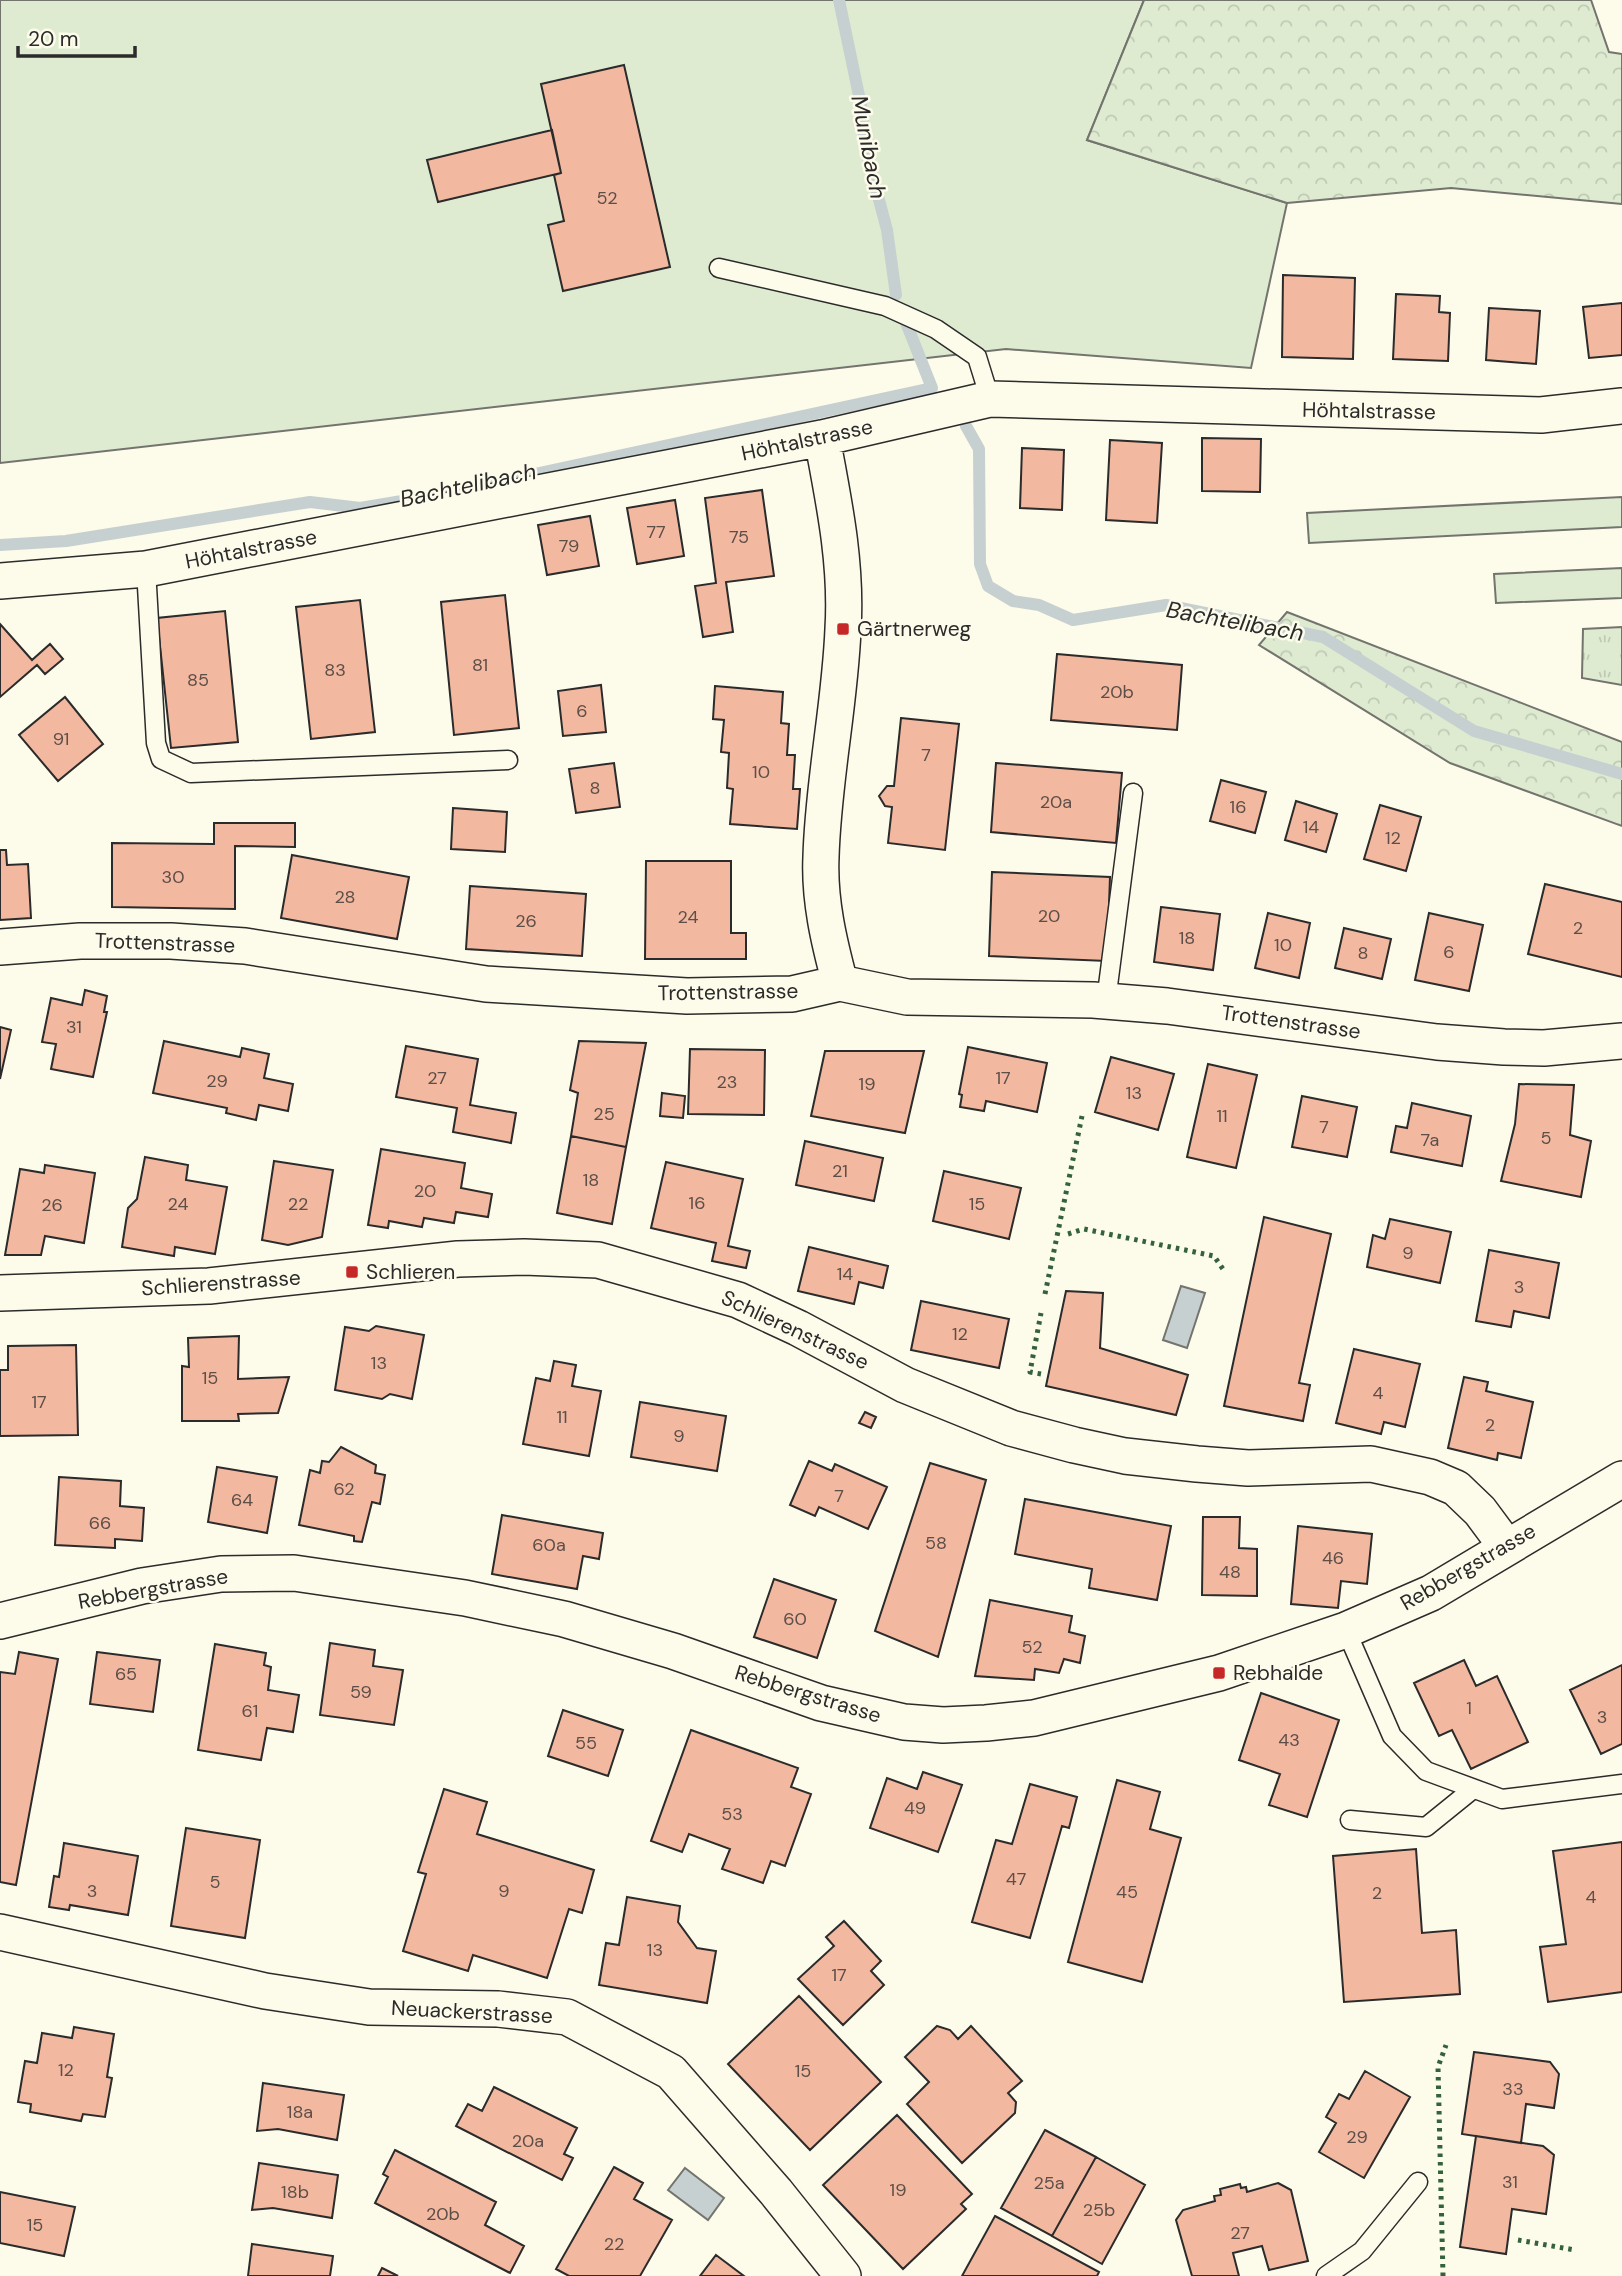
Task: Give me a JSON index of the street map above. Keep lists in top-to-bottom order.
{
  "streets": {
    "street": [
      "Höhtalstrasse",
      "Trottenstrasse",
      "Schlierenstrasse",
      "Rebbergstrasse",
      "Neuackerstrasse"
    ]
  },
  "crossings": [
    ["Schlierenstrasse", "Rebbergstrasse"]
  ],
  "water": ["Munibach", "Bachtelibach"],
  "places": {
    "transit": ["Gärtnerweg", "Schlieren", "Rebhalde"]
  },
  "house_numbers": [
    "52",
    "77",
    "75",
    "79",
    "81",
    "83",
    "85",
    "20b",
    "6",
    "91",
    "7",
    "10",
    "8",
    "20a",
    "16",
    "14",
    "12",
    "30",
    "28",
    "20",
    "24",
    "26",
    "2",
    "18",
    "10",
    "6",
    "8",
    "31",
    "27",
    "17",
    "29",
    "23",
    "19",
    "13",
    "25",
    "11",
    "7",
    "5",
    "7a",
    "21",
    "18",
    "20",
    "16",
    "24",
    "22",
    "15",
    "26",
    "9",
    "14",
    "3",
    "12",
    "13",
    "15",
    "4",
    "17",
    "11",
    "2",
    "9",
    "62",
    "7",
    "64",
    "66",
    "58",
    "60a",
    "46",
    "48",
    "60",
    "52",
    "65",
    "59",
    "1",
    "61",
    "3",
    "43",
    "55",
    "49",
    "53",
    "47",
    "5",
    "3",
    "9",
    "45",
    "2",
    "4",
    "13",
    "17",
    "12",
    "15",
    "33",
    "18a",
    "29",
    "20a",
    "31",
    "25a",
    "19",
    "18b",
    "25b",
    "20b",
    "15",
    "27",
    "22"
  ],
  "scale_bar": "20 m"
}
